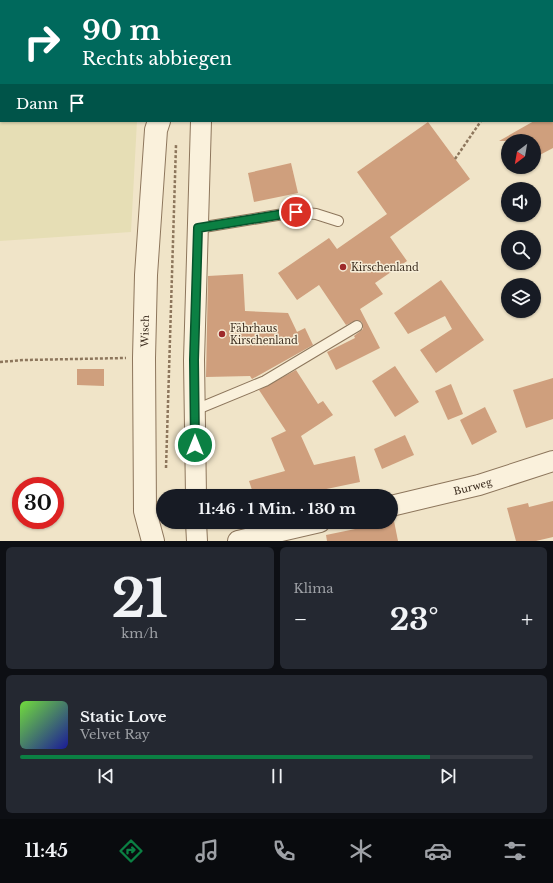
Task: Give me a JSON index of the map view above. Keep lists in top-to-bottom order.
{
  "streets": {
    "street": ["Wisch", "Burweg"]
  },
  "places": ["Kirschenland", "Fährhaus Kirschenland"],
  "north": "bottom left",
  "page": {
    "turn": ["90 m", "Rechts abbiegen"],
    "then": "Dann",
    "limit": "30",
    "trip": "11:46 · 1 Min. · 130 m",
    "tile": [
      ["21", "km/h"],
      "Klima"
    ],
    "heat": ["−", "23°", "+"],
    "song": ["Static Love", "Velvet Ray"],
    "tabs": "11:45"
  }
}
